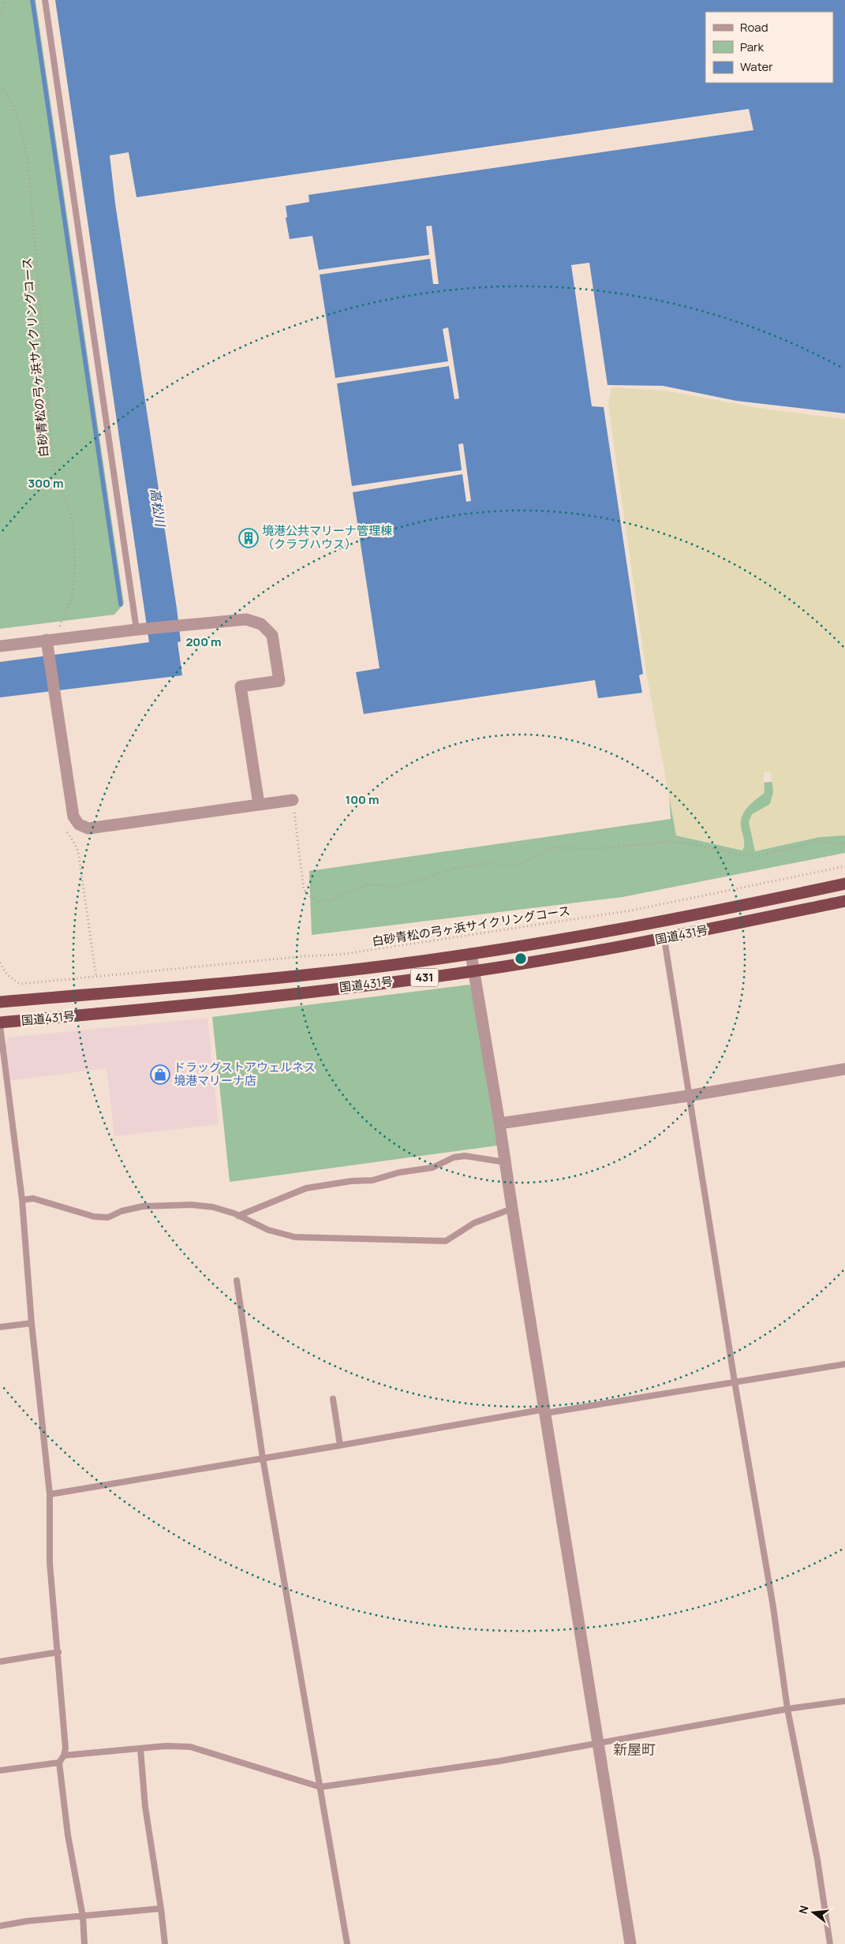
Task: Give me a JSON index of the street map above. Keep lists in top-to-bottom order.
{
  "streets": {
    "highway": ["国道431号", "431"],
    "path": ["白砂青松の弓ヶ浜サイクリングコース"]
  },
  "districts": ["新屋町"],
  "water": ["高松川"],
  "places": {
    "building": ["境港公共マリーナ管理棟 （クラブハウス）"],
    "shop": ["ドラッグストアウェルネス 境港マリーナ店"]
  },
  "legend": ["Road", "Park", "Water"],
  "north": "left",
  "rings": ["300 m", "200 m", "100 m"]
}
